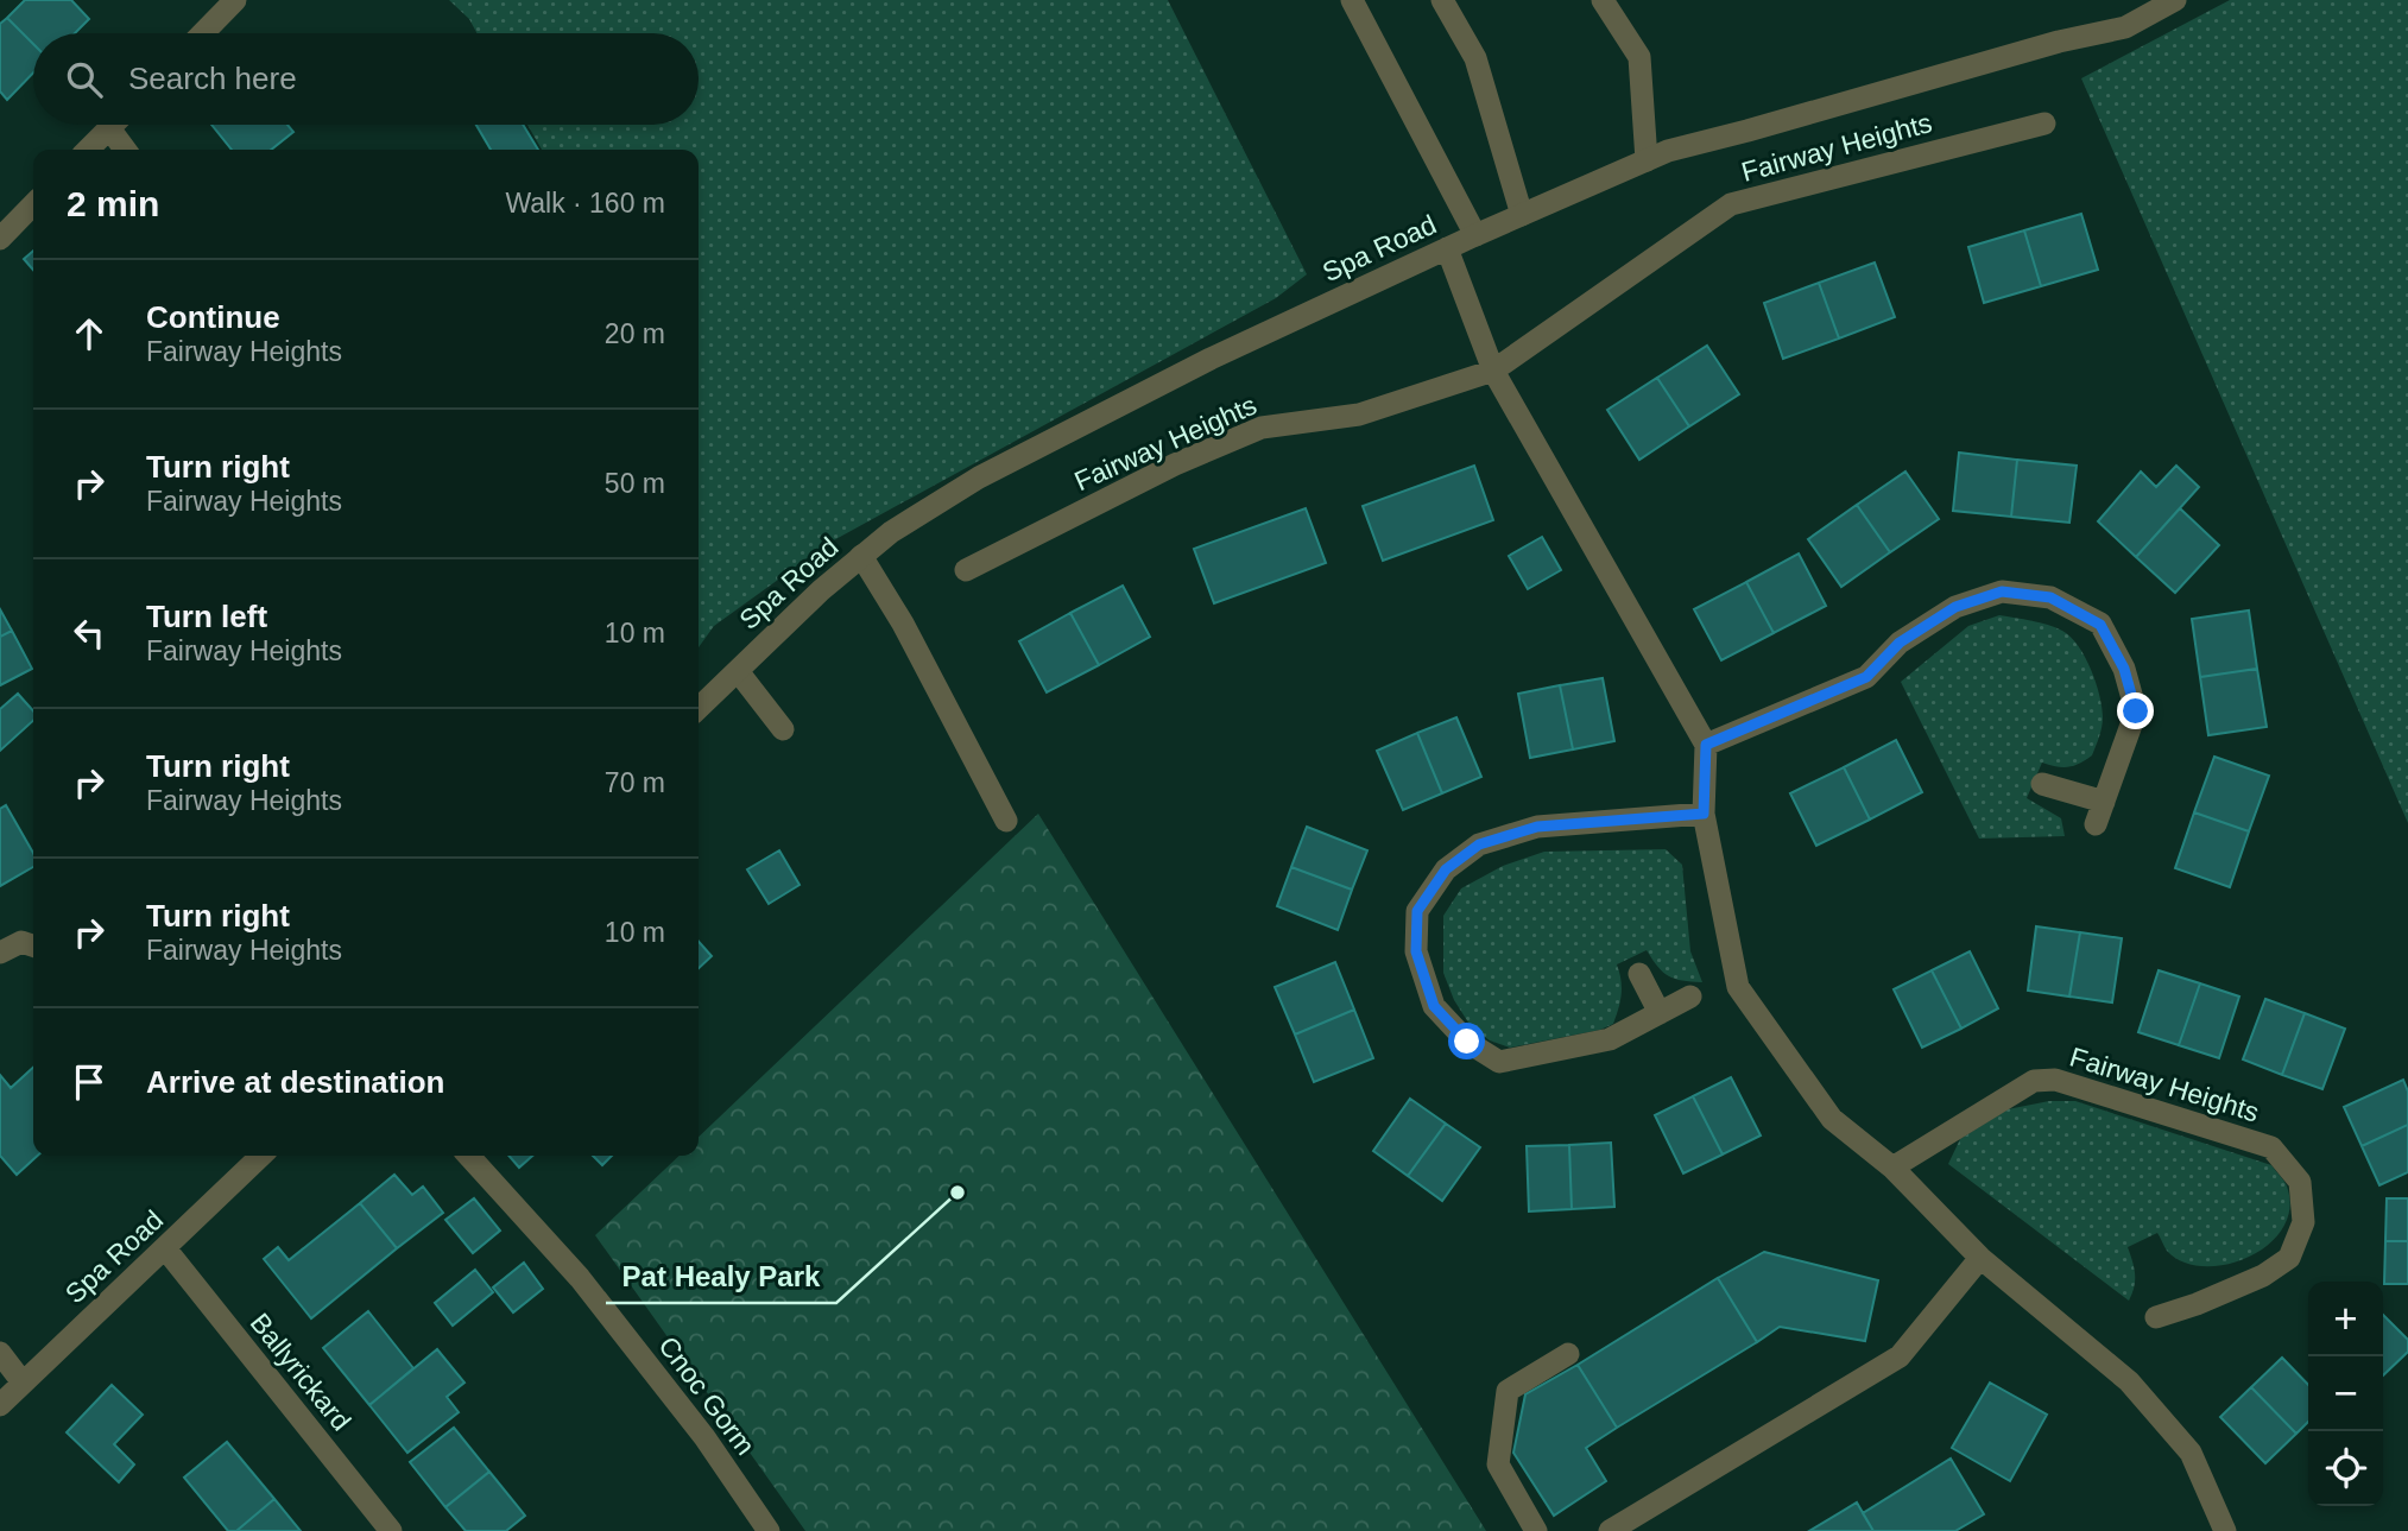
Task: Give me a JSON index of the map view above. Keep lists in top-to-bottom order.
{
  "streets": {
    "street": [
      "Fairway Heights",
      "Spa Road",
      "Ballyrickard",
      "Cnoc Gorm"
    ]
  },
  "crossings": [
    ["Spa Road", "Ballyrickard"]
  ],
  "places": ["Pat Healy Park"],
  "page": {
    "search": "Search here",
    "heading": ["2 min", "Walk · 160 m"],
    "list": [
      ["Continue", "Fairway Heights", "20 m"],
      ["Turn right", "Fairway Heights", "50 m"],
      ["Turn left", "Fairway Heights", "10 m"],
      ["Turn right", "Fairway Heights", "70 m"],
      ["Turn right", "Fairway Heights", "10 m"],
      "Arrive at destination"
    ],
    "map_buttons": ["+", "−"]
  }
}
